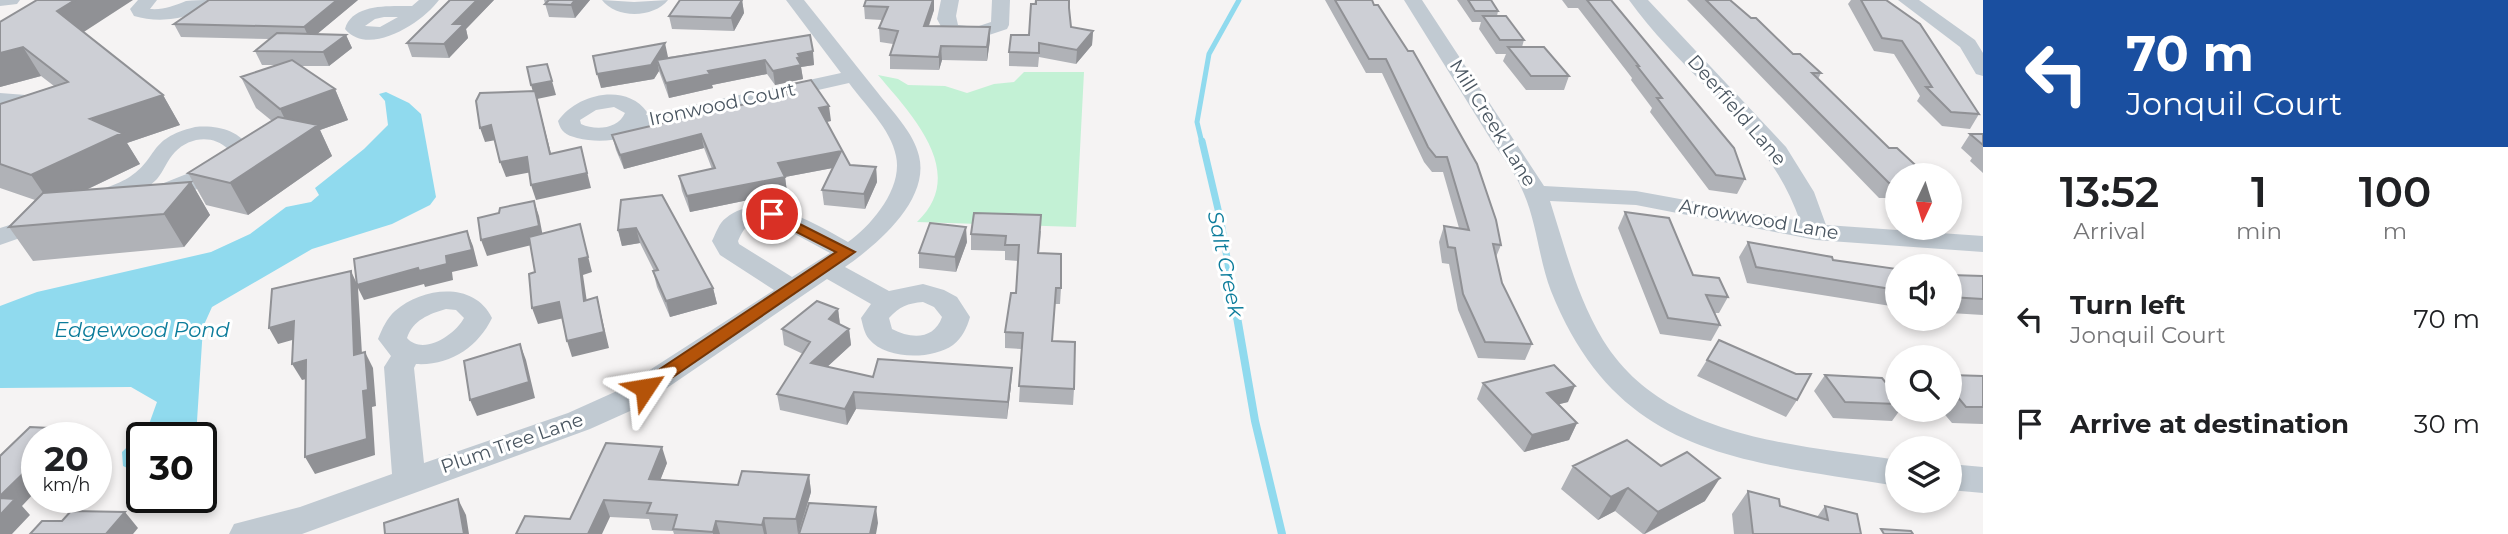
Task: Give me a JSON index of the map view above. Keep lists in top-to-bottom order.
{
  "streets": {
    "street": [
      "Ironwood Court",
      "Deerfield Lane",
      "Mill Creek Lane",
      "Arrowwood Lane",
      "Plum Tree Lane"
    ]
  },
  "crossings": [
    ["Ironwood Court", "Plum Tree Lane"],
    ["Deerfield Lane", "Arrowwood Lane"],
    ["Mill Creek Lane", "Arrowwood Lane"]
  ],
  "water": ["Salt Creek", "Edgewood Pond"],
  "north": "bottom",
  "page": {
    "turn": ["70 m", "Jonquil Court"],
    "eta": [
      "13:52",
      "Arrival",
      "1",
      "min",
      "100",
      "m"
    ],
    "list": [
      {
        "name": "Turn left",
        "note": "Jonquil Court",
        "value": "70 m"
      },
      {
        "name": "Arrive at destination",
        "value": "30 m"
      }
    ],
    "speed": "20 km/h",
    "limit": "30"
  }
}
